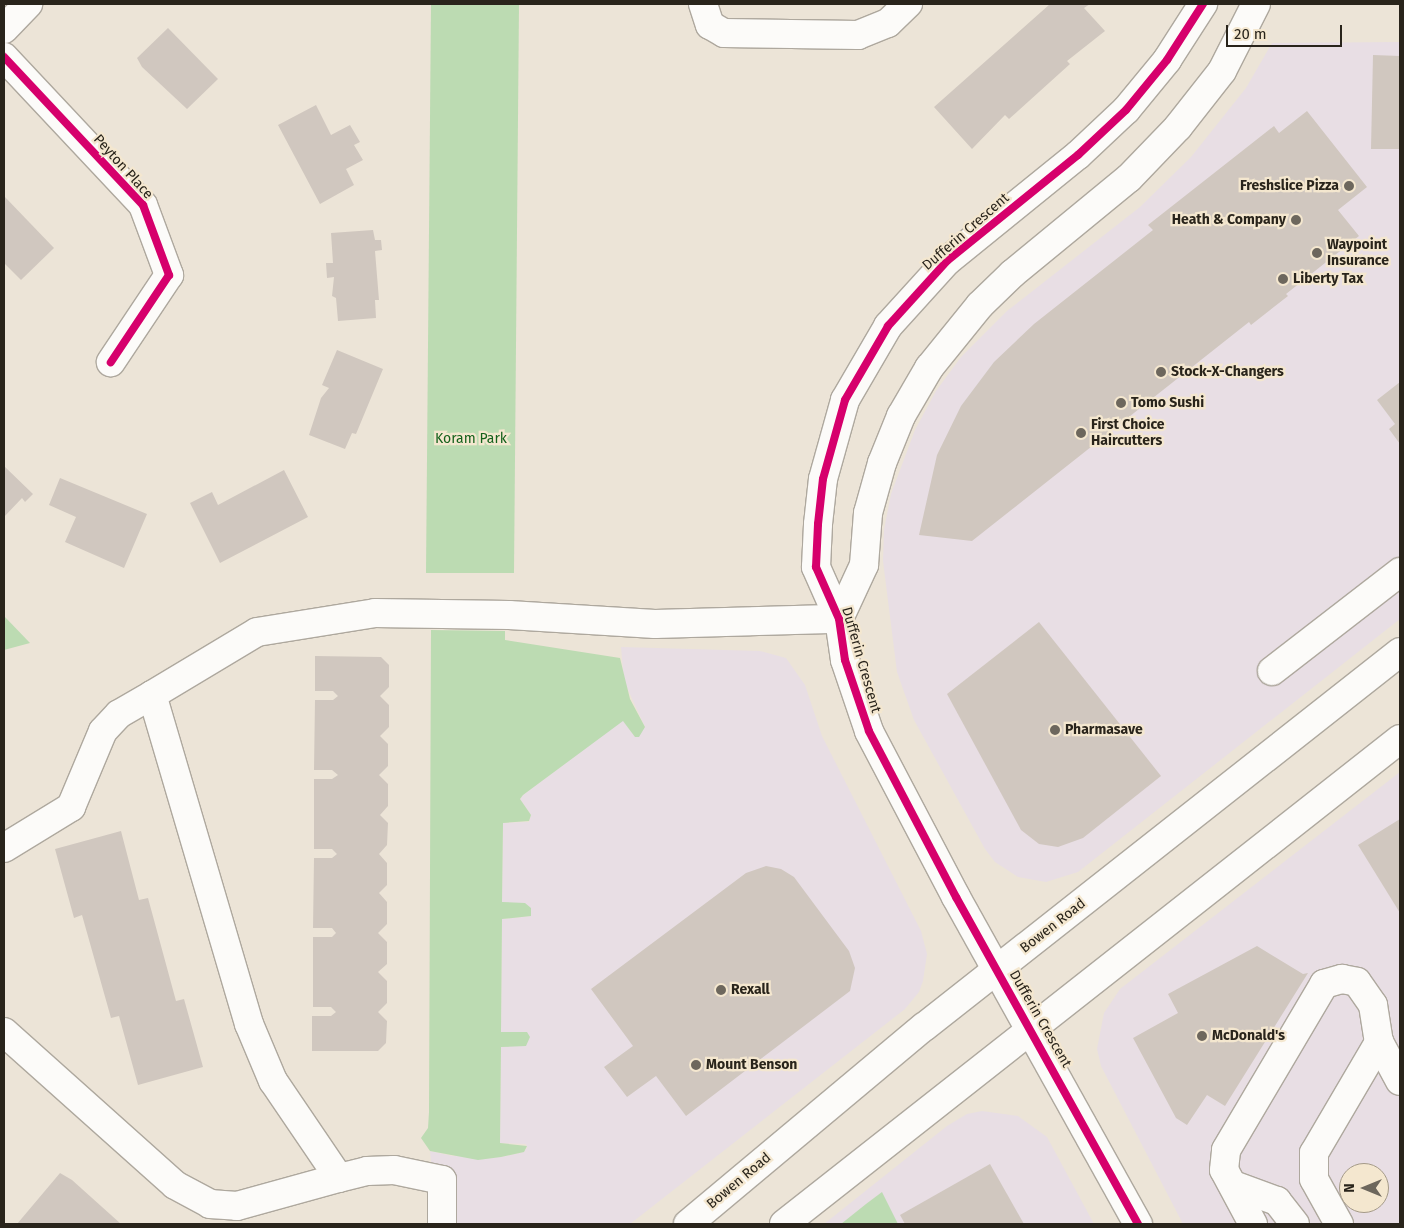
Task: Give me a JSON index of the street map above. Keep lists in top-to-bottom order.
{
  "streets": {
    "street": ["Peyton Place", "Dufferin Crescent", "Bowen Road"]
  },
  "crossings": [
    ["Dufferin Crescent", "Bowen Road"]
  ],
  "parks": ["Koram Park"],
  "places": [
    "Freshslice Pizza",
    "Heath & Company",
    "Waypoint Insurance",
    "Liberty Tax",
    "Stock-X-Changers",
    "Tomo Sushi",
    "First Choice Haircutters",
    "Pharmasave",
    "Rexall",
    "McDonald's",
    "Mount Benson"
  ],
  "scale_bar": "20 m",
  "north": "left"
}
